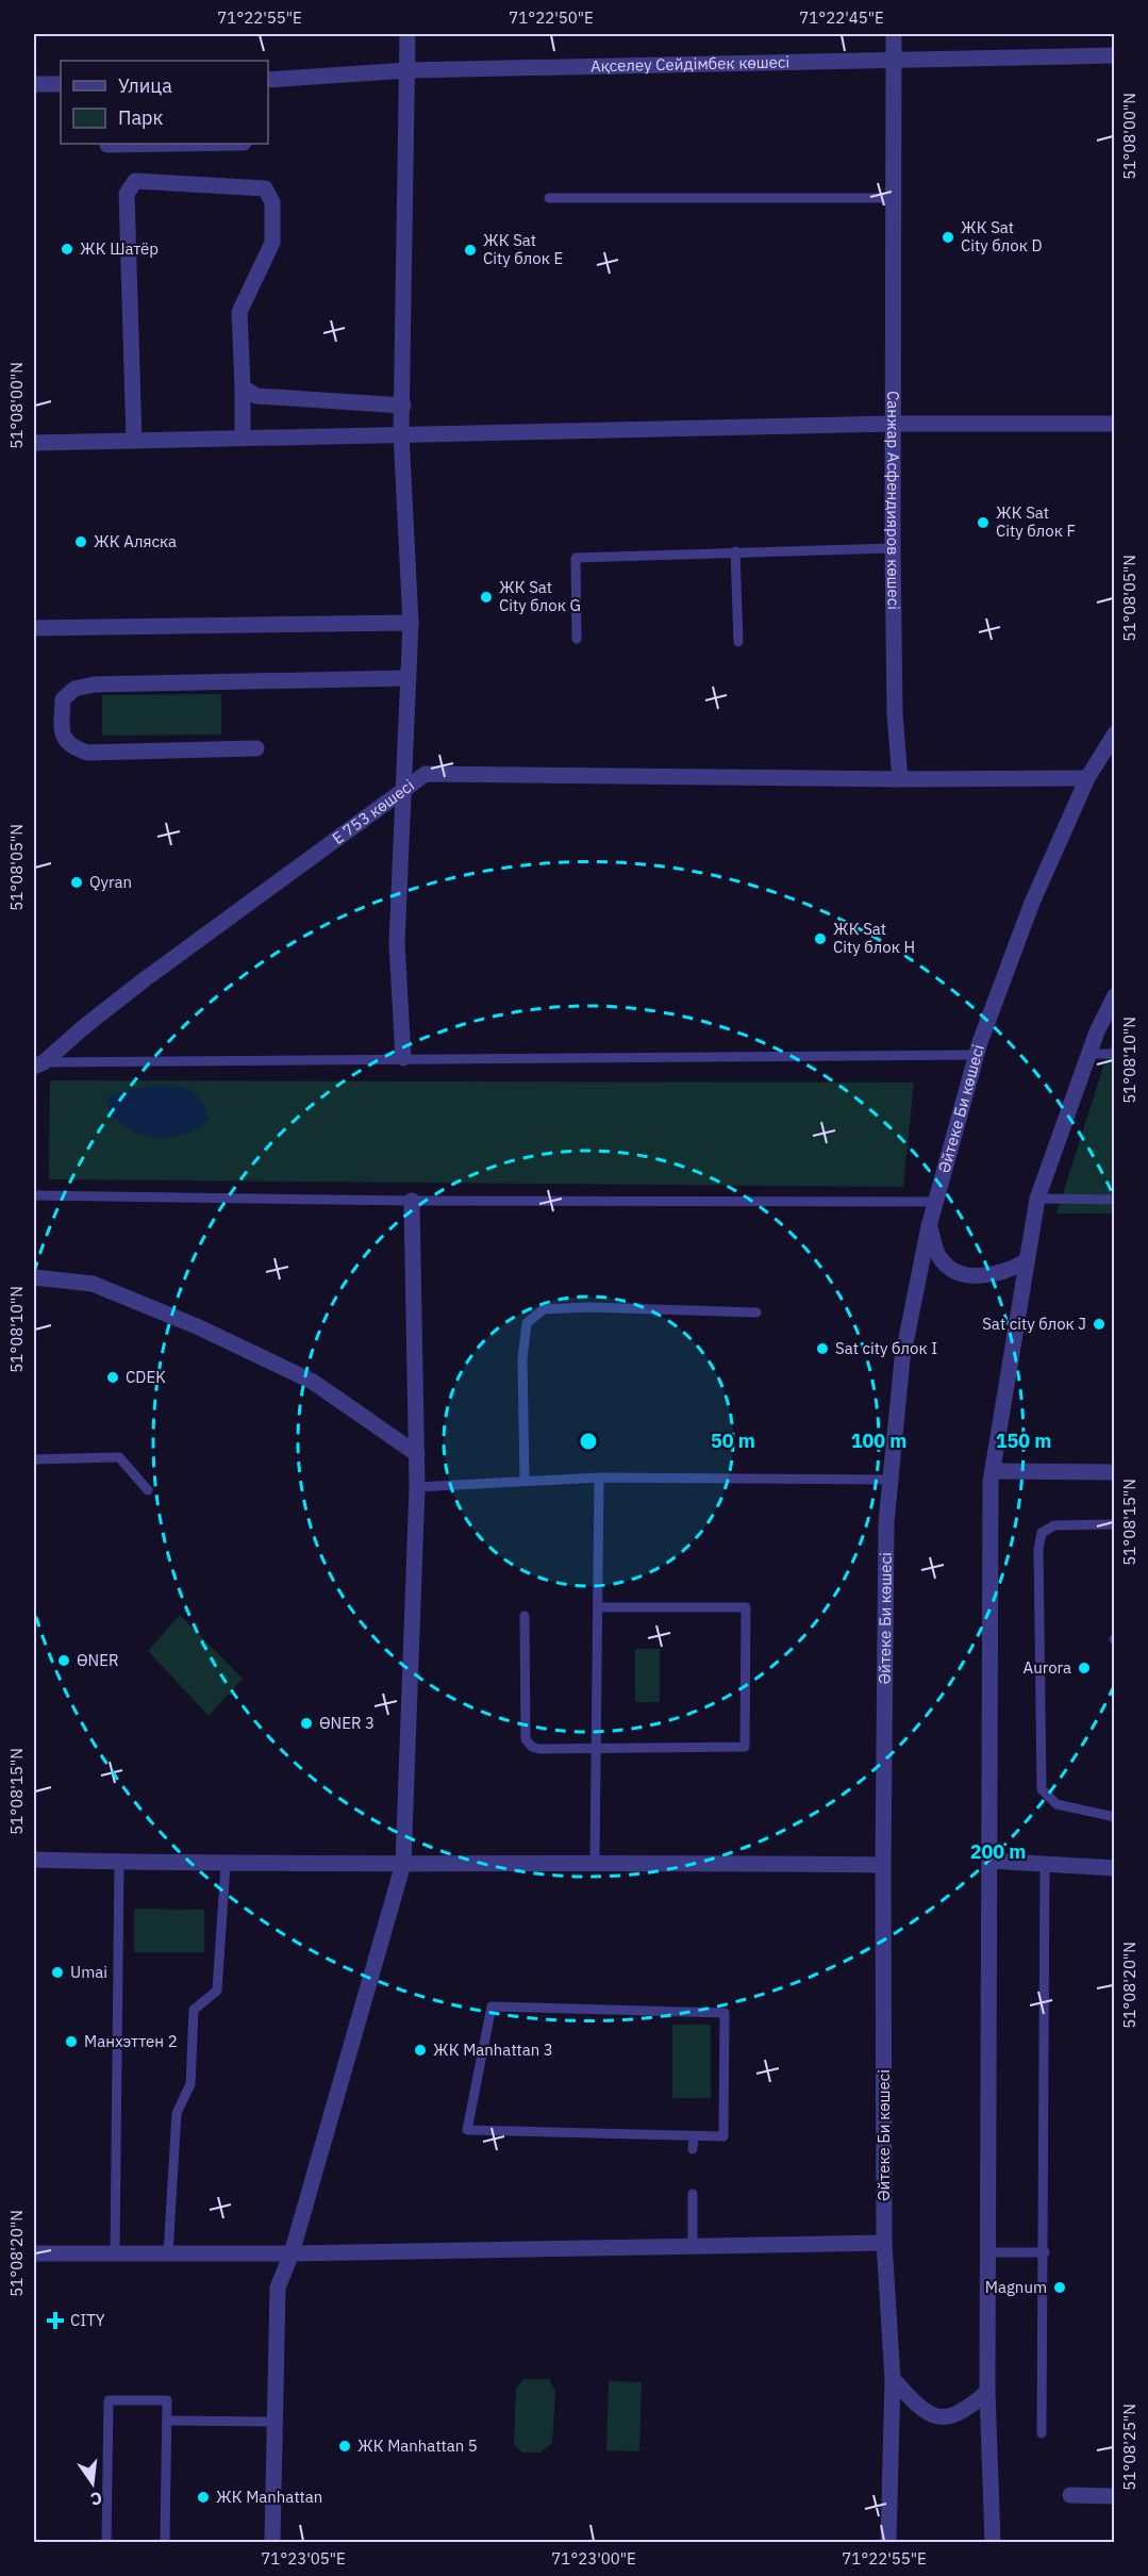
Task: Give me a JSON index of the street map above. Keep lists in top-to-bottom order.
{
  "streets": {
    "street": [
      "Ақселеу Сейдімбек көшесі",
      "Санжар Асфендияров көшесі",
      "Е 753 көшесі",
      "Әйтеке Би көшесі"
    ]
  },
  "crossings": [
    ["Ақселеу Сейдімбек көшесі", "Санжар Асфендияров көшесі"],
    ["Санжар Асфендияров көшесі", "Е 753 көшесі"]
  ],
  "places": {
    "other": [
      "ЖК Sat City блок D",
      "ЖК Шатёр",
      "ЖК Sat City блок E",
      "ЖК Sat City блок F",
      "ЖК Аляска",
      "ЖК Sat City блок G",
      "Qyran",
      "ЖК Sat City блок H",
      "Sat city блок J",
      "Sat city блок I",
      "CDEK",
      "ӨNER",
      "Aurora",
      "ӨNER 3",
      "Umai",
      "Манхэттен 2",
      "ЖК Manhattan 3",
      "Magnum",
      "ЖК Manhattan 5",
      "ЖК Manhattan"
    ],
    "health": ["CITY"]
  },
  "legend": ["Улица", "Парк"],
  "north": "bottom",
  "coordinates": [
    "71°22'55\"E",
    "71°22'50\"E",
    "71°22'45\"E",
    "51°08'00\"N",
    "51°08'05\"N",
    "51°08'10\"N",
    "51°08'15\"N",
    "51°08'20\"N",
    "51°08'25\"N",
    "71°23'05\"E",
    "71°23'00\"E"
  ],
  "rings": [
    "50 m",
    "100 m",
    "150 m",
    "200 m"
  ]
}
